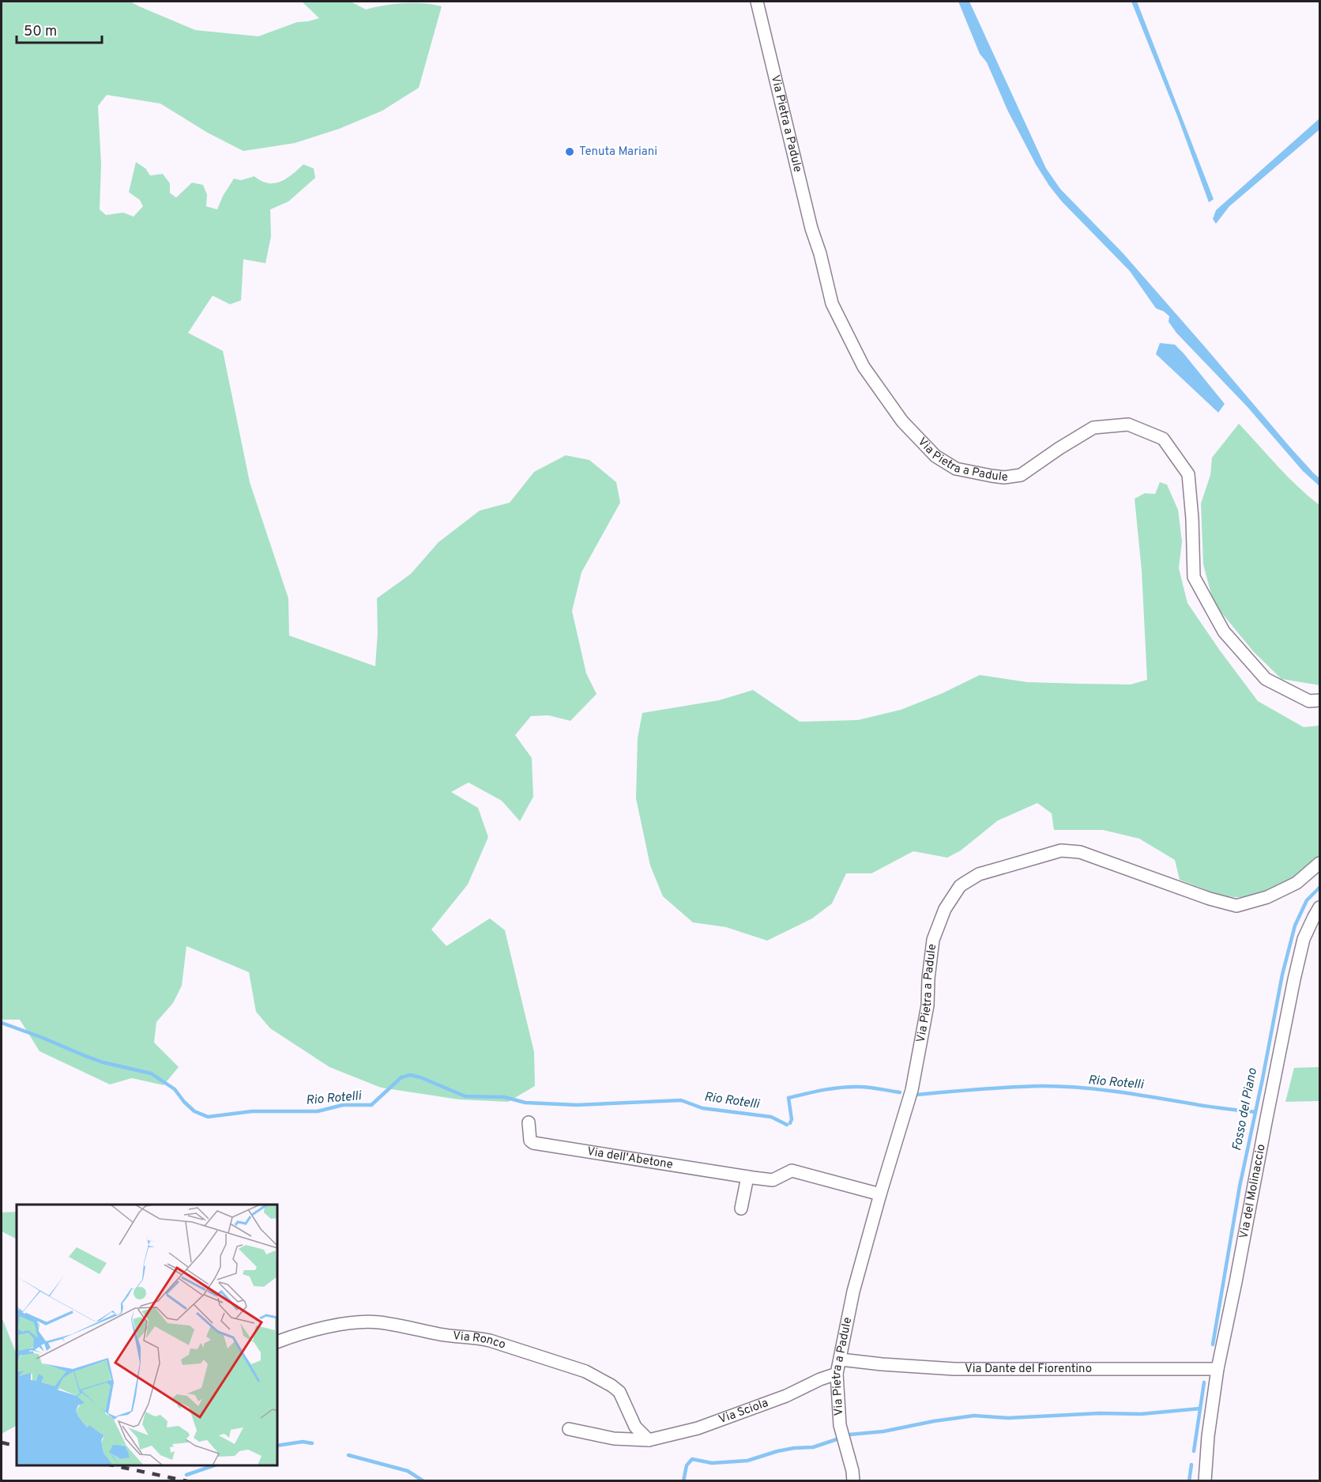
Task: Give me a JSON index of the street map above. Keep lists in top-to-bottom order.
{
  "streets": {
    "street": [
      "Via Pietra a Padule",
      "Via dell'Abetone",
      "Via del Molinaccio",
      "Via Ronco",
      "Via Dante del Fiorentino",
      "Via Sciola"
    ]
  },
  "crossings": [
    ["Via Pietra a Padule", "Via dell'Abetone"],
    ["Via Pietra a Padule", "Via Dante del Fiorentino"],
    ["Via Pietra a Padule", "Via Sciola"],
    ["Via del Molinaccio", "Via Dante del Fiorentino"],
    ["Via Ronco", "Via Sciola"]
  ],
  "water": ["Rio Rotelli", "Fosso del Piano"],
  "places": ["Tenuta Mariani"],
  "scale_bar": "50 m"
}
